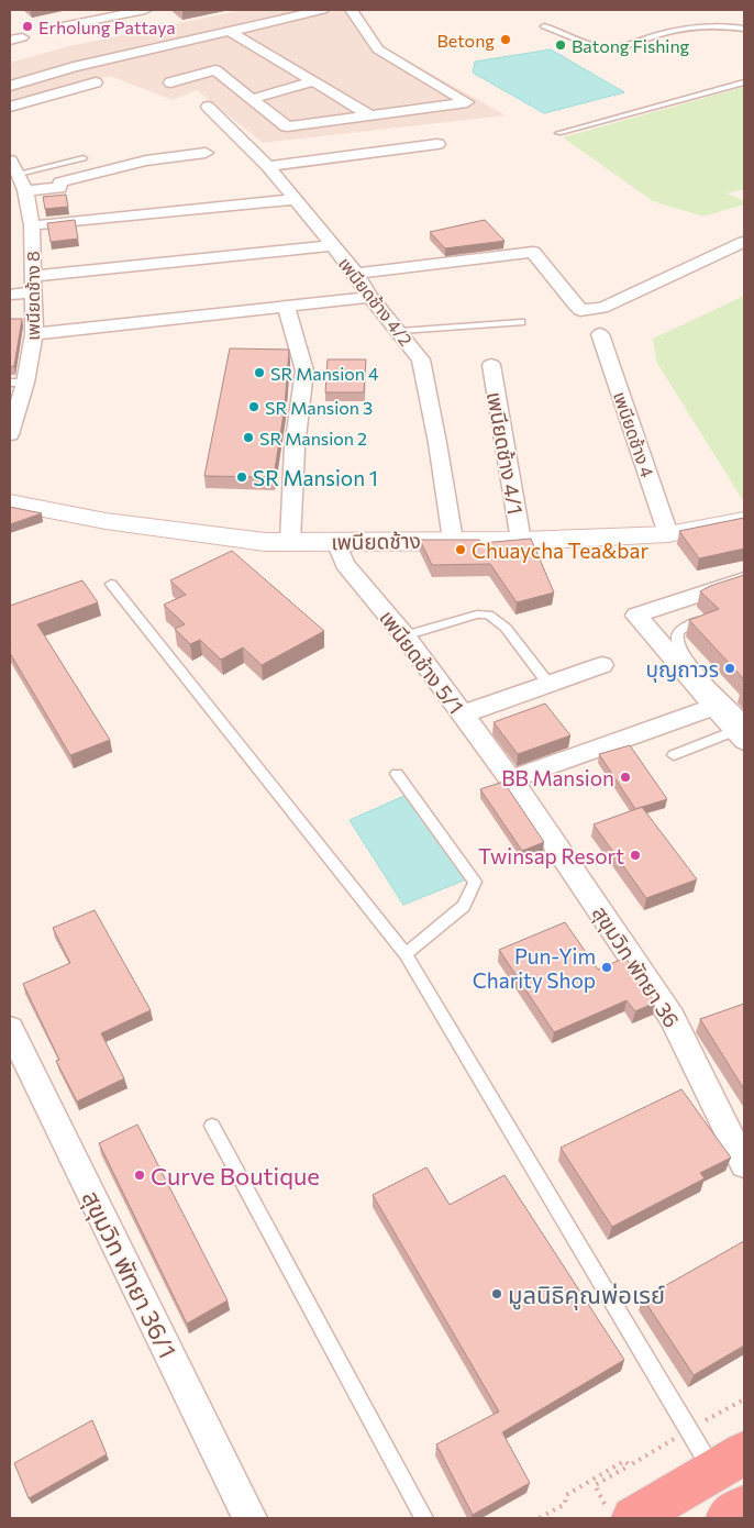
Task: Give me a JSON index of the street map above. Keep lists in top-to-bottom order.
{
  "streets": {
    "street": [
      "เพนียดช้าง 8",
      "เพนียดช้าง 4/2",
      "เพนียดช้าง 4",
      "เพนียดช้าง 4/1",
      "เพนียดช้าง",
      "เพนียดช้าง 5/1",
      "สุขุมวิท พัทยา 36",
      "สุขุมวิท พัทยา 36/1"
    ]
  },
  "crossings": [
    ["เพนียดช้าง 4/2", "เพนียดช้าง"],
    ["เพนียดช้าง 4", "เพนียดช้าง"],
    ["เพนียดช้าง 4/1", "เพนียดช้าง"],
    ["เพนียดช้าง", "เพนียดช้าง 5/1"],
    ["เพนียดช้าง 5/1", "สุขุมวิท พัทยา 36"]
  ],
  "places": [
    "Erholung Pattaya",
    "Betong",
    "Batong Fishing",
    "SR Mansion 4",
    "SR Mansion 3",
    "SR Mansion 2",
    "SR Mansion 1",
    "Chuaycha Tea&bar",
    "บุญถาวร",
    "BB Mansion",
    "Twinsap Resort",
    "Pun-Yim Charity Shop",
    "Curve Boutique",
    "มูลนิธิคุณพ่อเรย์"
  ]
}
